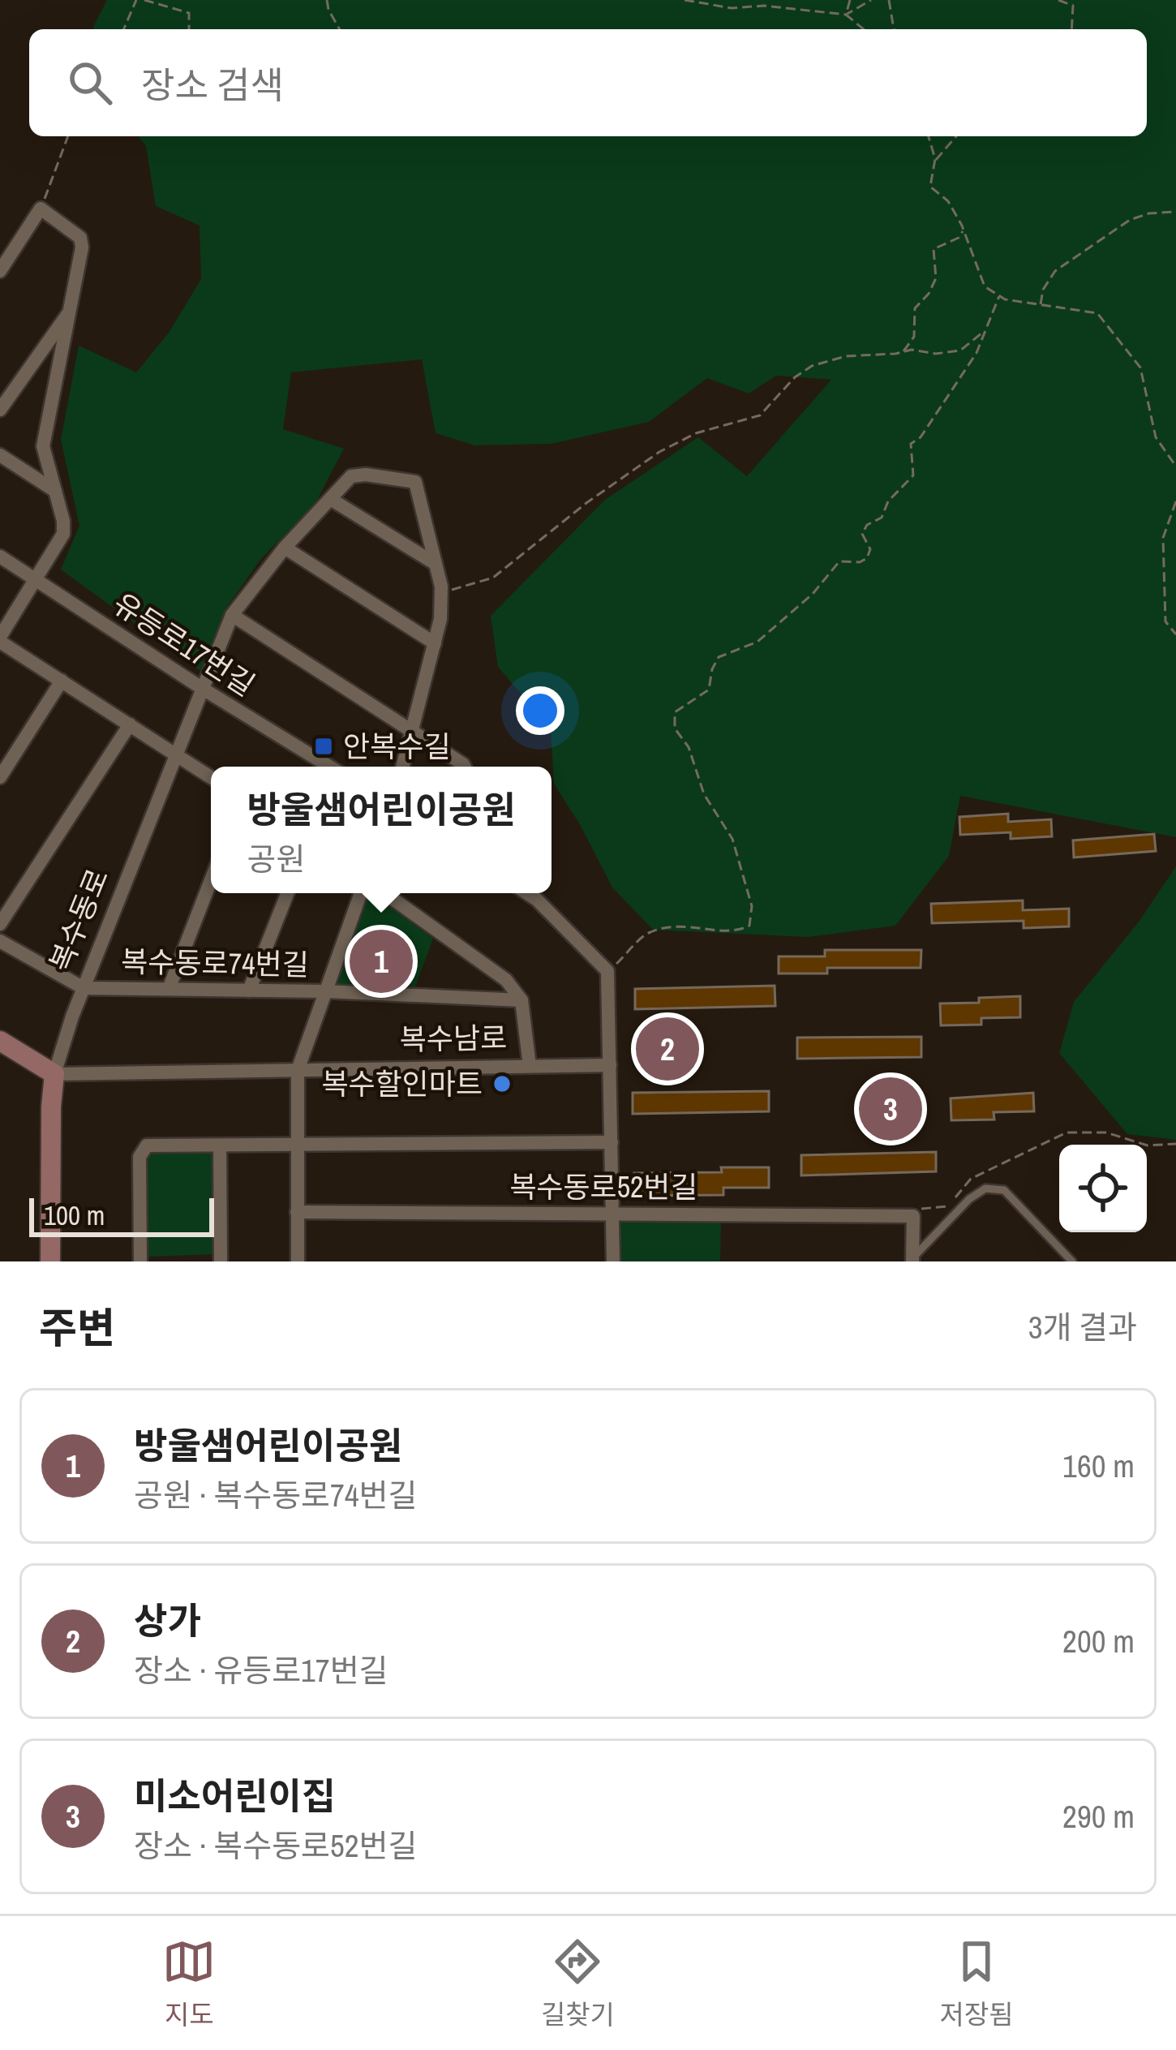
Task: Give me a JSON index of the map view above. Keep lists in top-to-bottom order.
{
  "streets": {
    "main road": ["복수동로"],
    "street": [
      "유등로17번길",
      "복수동로74번길",
      "복수남로",
      "복수동로52번길"
    ]
  },
  "crossings": [
    ["유등로17번길", "복수동로"],
    ["복수동로", "복수동로74번길"],
    ["복수동로", "복수남로"]
  ],
  "places": {
    "transit": ["안복수길"],
    "other": ["복수할인마트"]
  },
  "scale_bar": "100 m",
  "page": {
    "search": "장소 검색",
    "popup": ["방울샘어린이공원", "공원"],
    "pins": ["1", "2", "3"],
    "scale": "100 m",
    "heading": ["주변", "3개 결과"],
    "list": [
      {
        "mark": "1",
        "name": "방울샘어린이공원",
        "note": "공원 · 복수동로74번길",
        "value": "160 m"
      },
      {
        "mark": "2",
        "name": "상가",
        "note": "장소 · 유등로17번길",
        "value": "200 m"
      },
      {
        "mark": "3",
        "name": "미소어린이집",
        "note": "장소 · 복수동로52번길",
        "value": "290 m"
      }
    ],
    "nav": ["지도", "길찾기", "저장됨"]
  }
}
